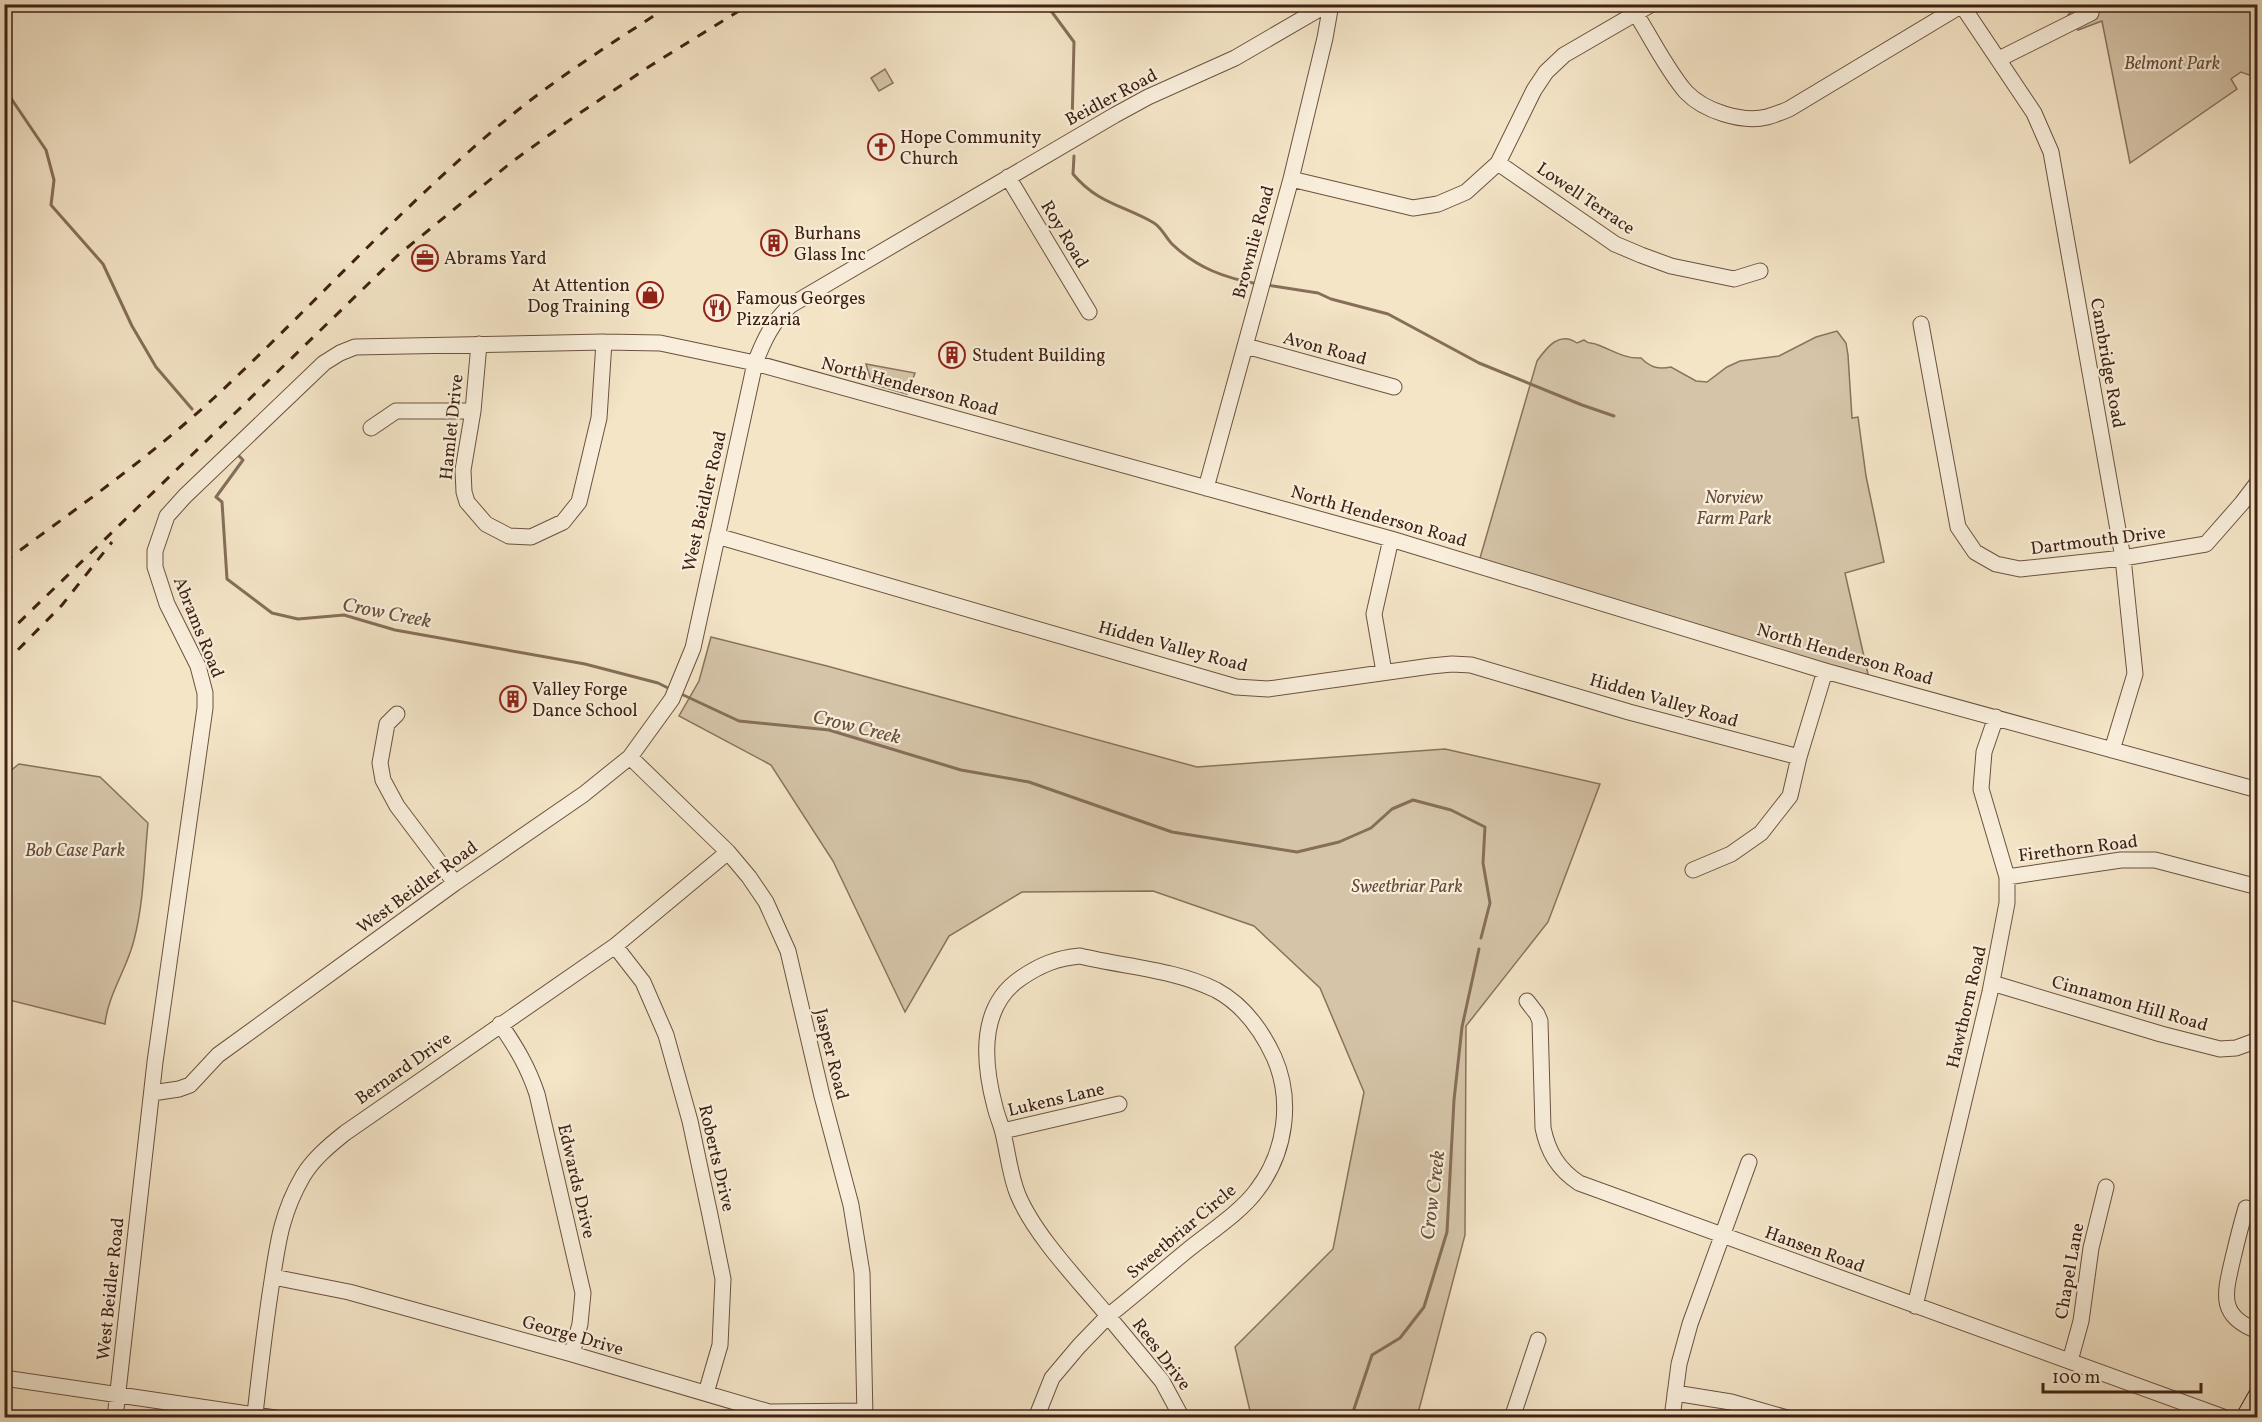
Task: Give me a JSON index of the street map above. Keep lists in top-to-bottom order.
{
  "streets": {
    "street": [
      "Beidler Road",
      "Lowell Terrace",
      "Roy Road",
      "Brownlie Road",
      "Avon Road",
      "Cambridge Road",
      "North Henderson Road",
      "Hamlet Drive",
      "West Beidler Road",
      "Dartmouth Drive",
      "Abrams Road",
      "Hidden Valley Road",
      "Firethorn Road",
      "Cinnamon Hill Road",
      "Hawthorn Road",
      "Jasper Road",
      "Bernard Drive",
      "Lukens Lane",
      "Roberts Drive",
      "Edwards Drive",
      "Sweetbriar Circle",
      "Hansen Road",
      "Chapel Lane",
      "George Drive",
      "Rees Drive"
    ]
  },
  "crossings": [
    ["Beidler Road", "Roy Road"],
    ["Beidler Road", "Brownlie Road"],
    ["Beidler Road", "North Henderson Road"],
    ["Beidler Road", "West Beidler Road"],
    ["Brownlie Road", "Avon Road"],
    ["Brownlie Road", "North Henderson Road"],
    ["Cambridge Road", "North Henderson Road"],
    ["Cambridge Road", "Dartmouth Drive"],
    ["North Henderson Road", "Hamlet Drive"],
    ["North Henderson Road", "West Beidler Road"],
    ["North Henderson Road", "Abrams Road"],
    ["North Henderson Road", "Hawthorn Road"],
    ["Hamlet Drive", "Abrams Road"],
    ["West Beidler Road", "Abrams Road"],
    ["West Beidler Road", "Hidden Valley Road"],
    ["West Beidler Road", "Jasper Road"],
    ["Firethorn Road", "Hawthorn Road"],
    ["Cinnamon Hill Road", "Hawthorn Road"],
    ["Hawthorn Road", "Hansen Road"],
    ["Jasper Road", "Bernard Drive"],
    ["Jasper Road", "George Drive"],
    ["Bernard Drive", "Roberts Drive"],
    ["Bernard Drive", "Edwards Drive"],
    ["Bernard Drive", "George Drive"],
    ["Lukens Lane", "Sweetbriar Circle"],
    ["Roberts Drive", "George Drive"],
    ["Edwards Drive", "George Drive"],
    ["Sweetbriar Circle", "Rees Drive"],
    ["Hansen Road", "Chapel Lane"]
  ],
  "water": ["Crow Creek"],
  "parks": [
    "Belmont Park",
    "Norview Farm Park",
    "Bob Case Park",
    "Sweetbriar Park"
  ],
  "places": {
    "church": ["Hope Community Church"],
    "building": ["Burhans Glass Inc", "Student Building", "Valley Forge Dance School"],
    "office": ["Abrams Yard"],
    "shop": ["At Attention Dog Training"],
    "restaurant": ["Famous Georges Pizzaria"]
  },
  "scale_bar": "100 m"
}
